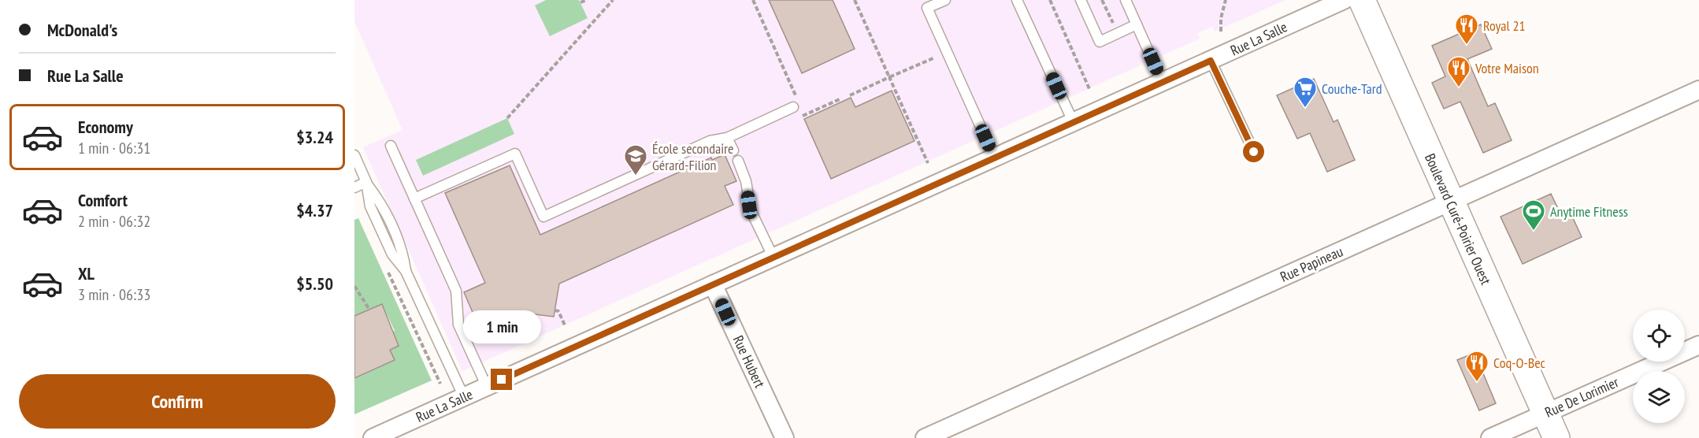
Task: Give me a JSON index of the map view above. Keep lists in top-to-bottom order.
{
  "streets": {
    "main road": ["Boulevard Curé-Poirier Ouest"],
    "street": [
      "Rue La Salle",
      "Rue Papineau",
      "Rue Hubert",
      "Rue De Lorimier"
    ]
  },
  "crossings": [
    ["Rue La Salle", "Rue Hubert"],
    ["Boulevard Curé-Poirier Ouest", "Rue Papineau"],
    ["Boulevard Curé-Poirier Ouest", "Rue De Lorimier"]
  ],
  "places": {
    "restaurant": ["Royal 21", "Votre Maison", "Coq-O-Bec"],
    "supermarket": ["Couche-Tard"],
    "school or university": ["École secondaire Gérard-Filion"],
    "sports": ["Anytime Fitness"]
  },
  "page": {
    "banner": ["McDonald's", "Rue La Salle"],
    "list": [
      {
        "name": "Economy",
        "note": "1 min · 06:31",
        "value": "$3.24"
      },
      {
        "name": "Comfort",
        "note": "2 min · 06:32",
        "value": "$4.37"
      },
      {
        "name": "XL",
        "note": "3 min · 06:33",
        "value": "$5.50"
      }
    ],
    "bubble": "1 min",
    "buttons": "Confirm"
  }
}
